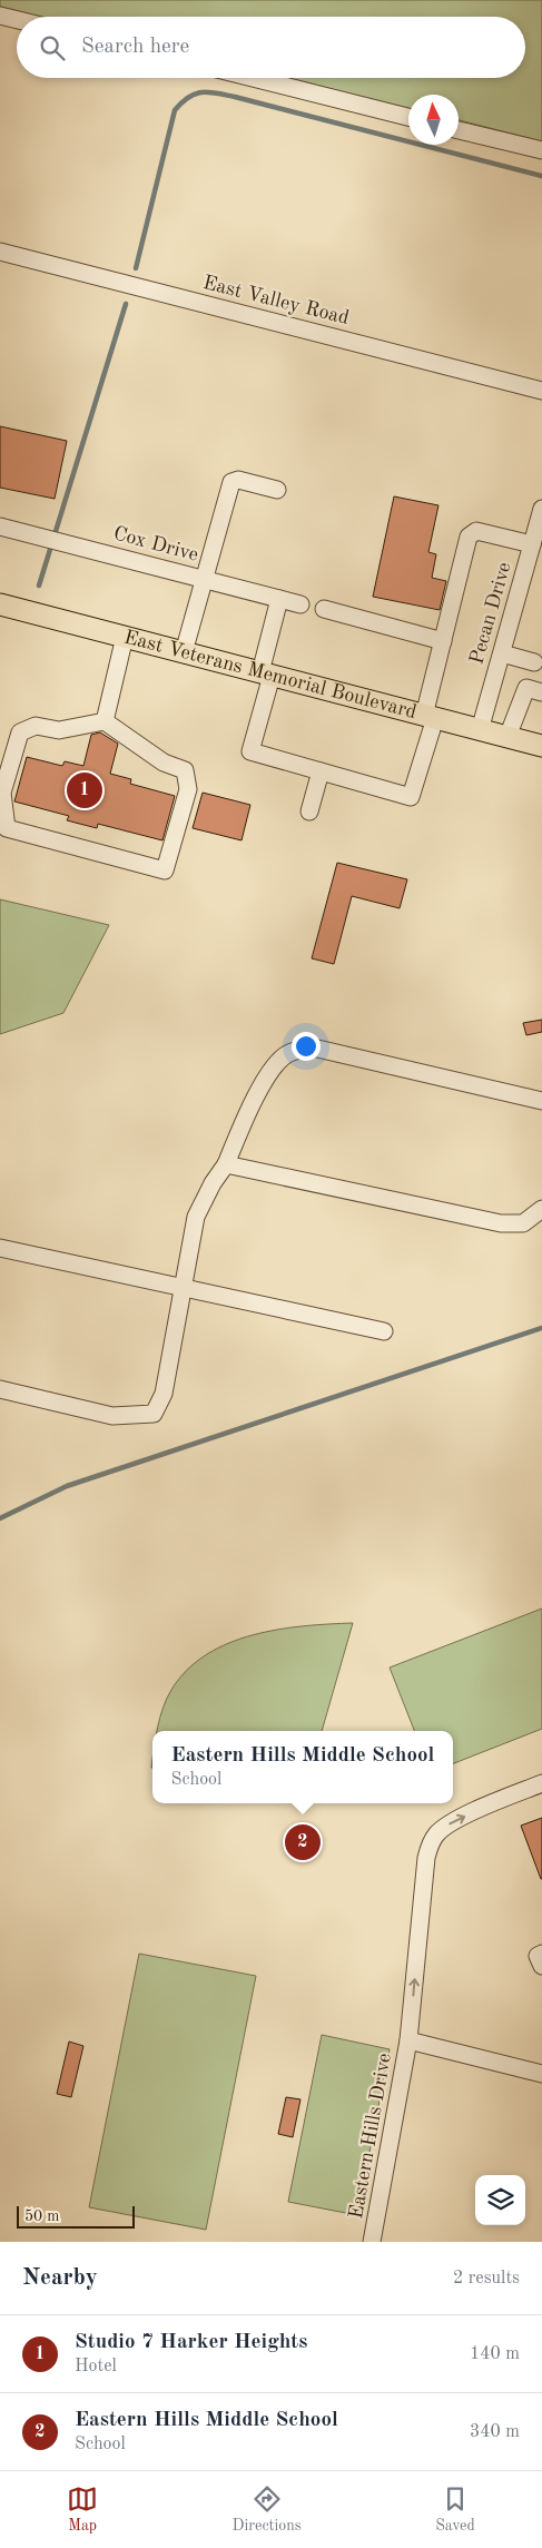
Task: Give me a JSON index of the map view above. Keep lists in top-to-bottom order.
{
  "streets": {
    "main road": ["East Veterans Memorial Boulevard"],
    "street": [
      "East Valley Road",
      "Cox Drive",
      "Pecan Drive",
      "Eastern Hills Drive"
    ]
  },
  "crossings": [
    ["Pecan Drive", "East Veterans Memorial Boulevard"]
  ],
  "scale_bar": "50 m",
  "north": "top",
  "page": {
    "search": "Search here",
    "pins": ["1", "2"],
    "popup": ["Eastern Hills Middle School", "School"],
    "scale": "50 m",
    "heading": ["Nearby", "2 results"],
    "list": [
      {
        "mark": "1",
        "name": "Studio 7 Harker Heights",
        "note": "Hotel",
        "value": "140 m"
      },
      {
        "mark": "2",
        "name": "Eastern Hills Middle School",
        "note": "School",
        "value": "340 m"
      }
    ],
    "nav": ["Map", "Directions", "Saved"]
  }
}
